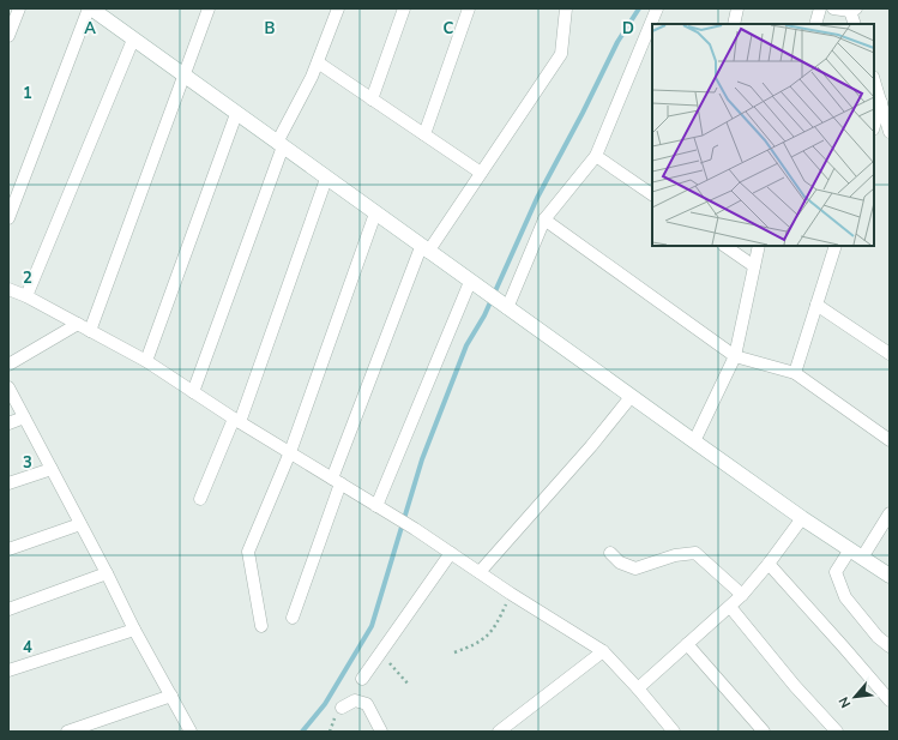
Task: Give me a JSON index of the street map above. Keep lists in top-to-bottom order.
{
  "north": "bottom left",
  "grid": {
    "columns": [
      "A",
      "B",
      "C",
      "D"
    ],
    "rows": [
      "1",
      "2",
      "3",
      "4"
    ]
  }
}
